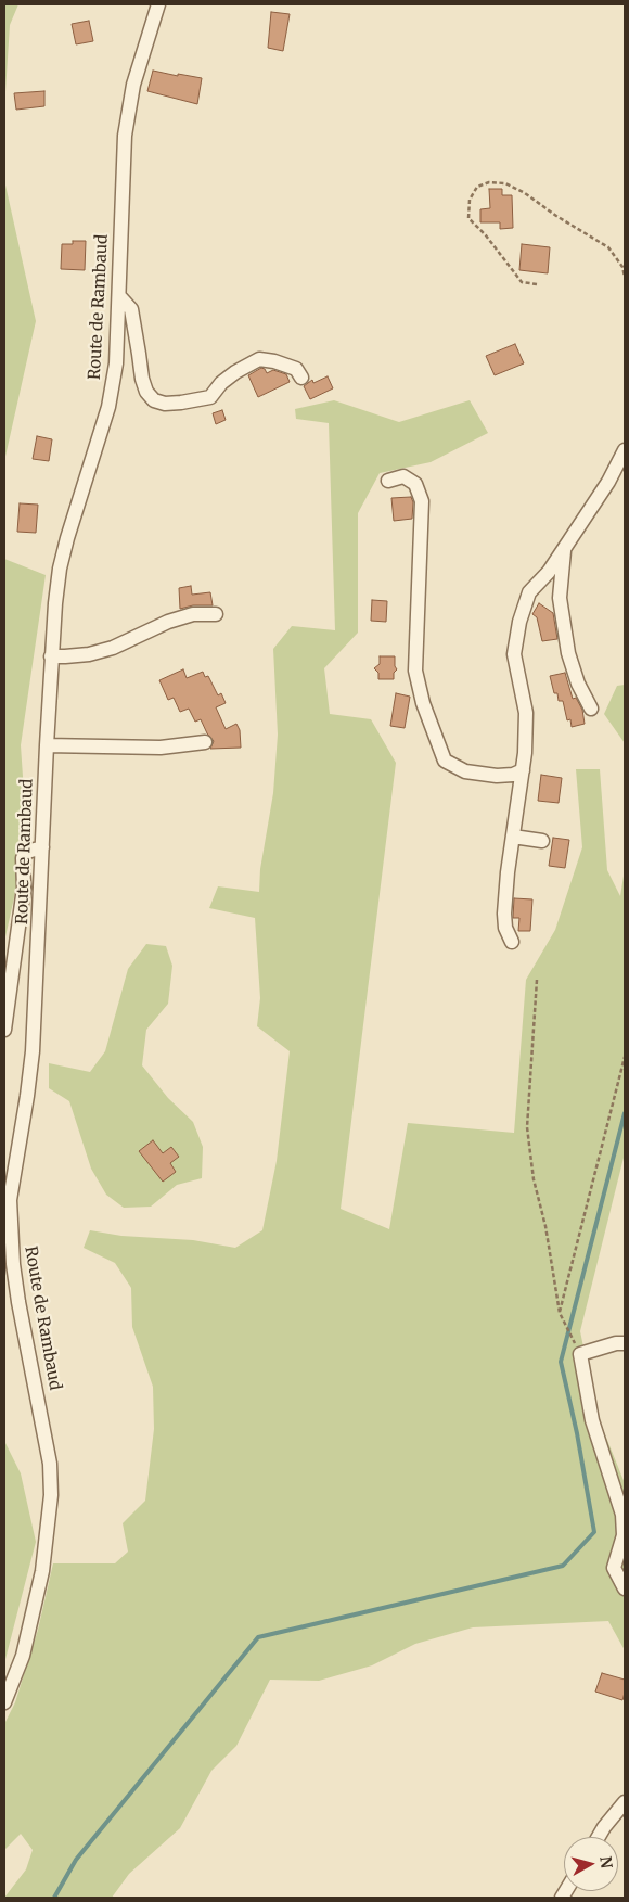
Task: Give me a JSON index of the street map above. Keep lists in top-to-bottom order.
{
  "streets": {
    "street": ["Route de Rambaud"]
  },
  "north": "right"
}
